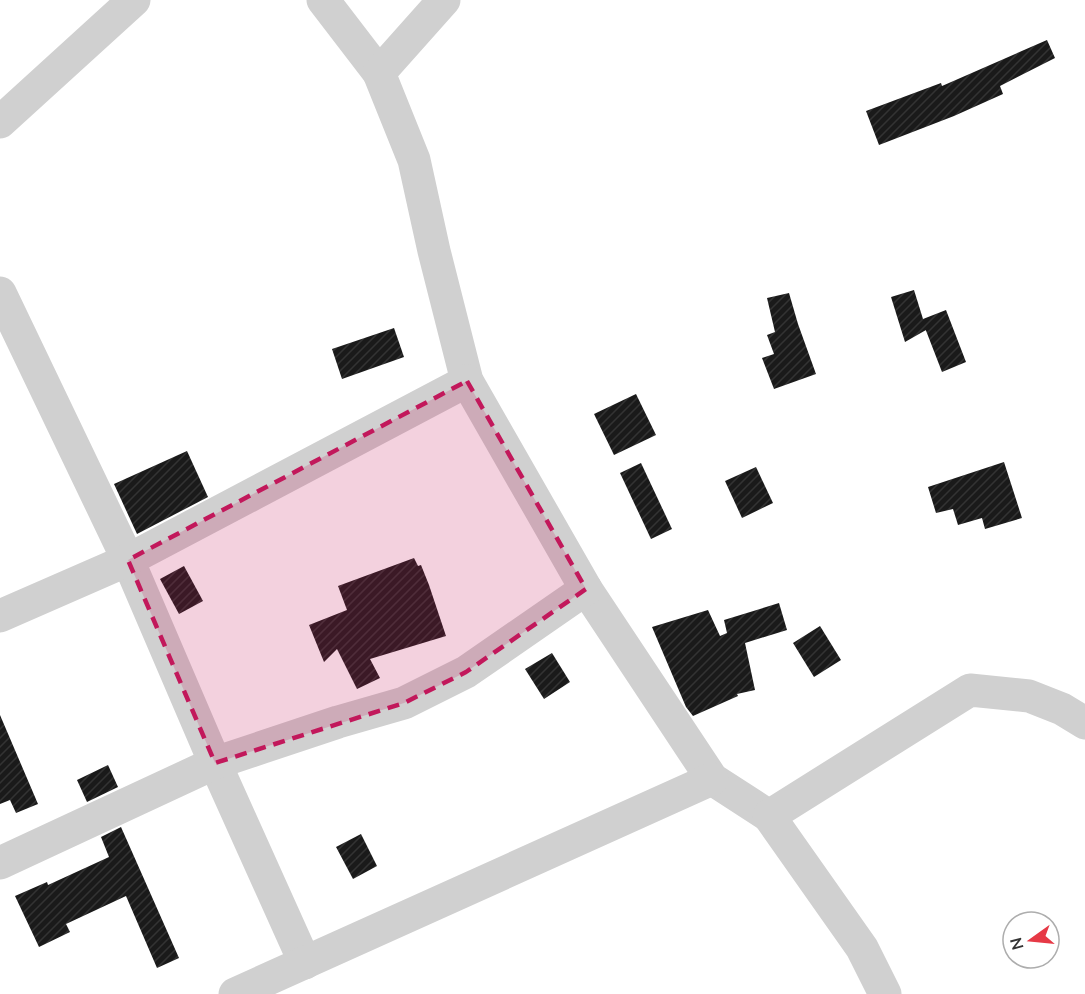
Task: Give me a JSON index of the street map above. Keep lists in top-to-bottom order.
{
  "north": "left"
}
